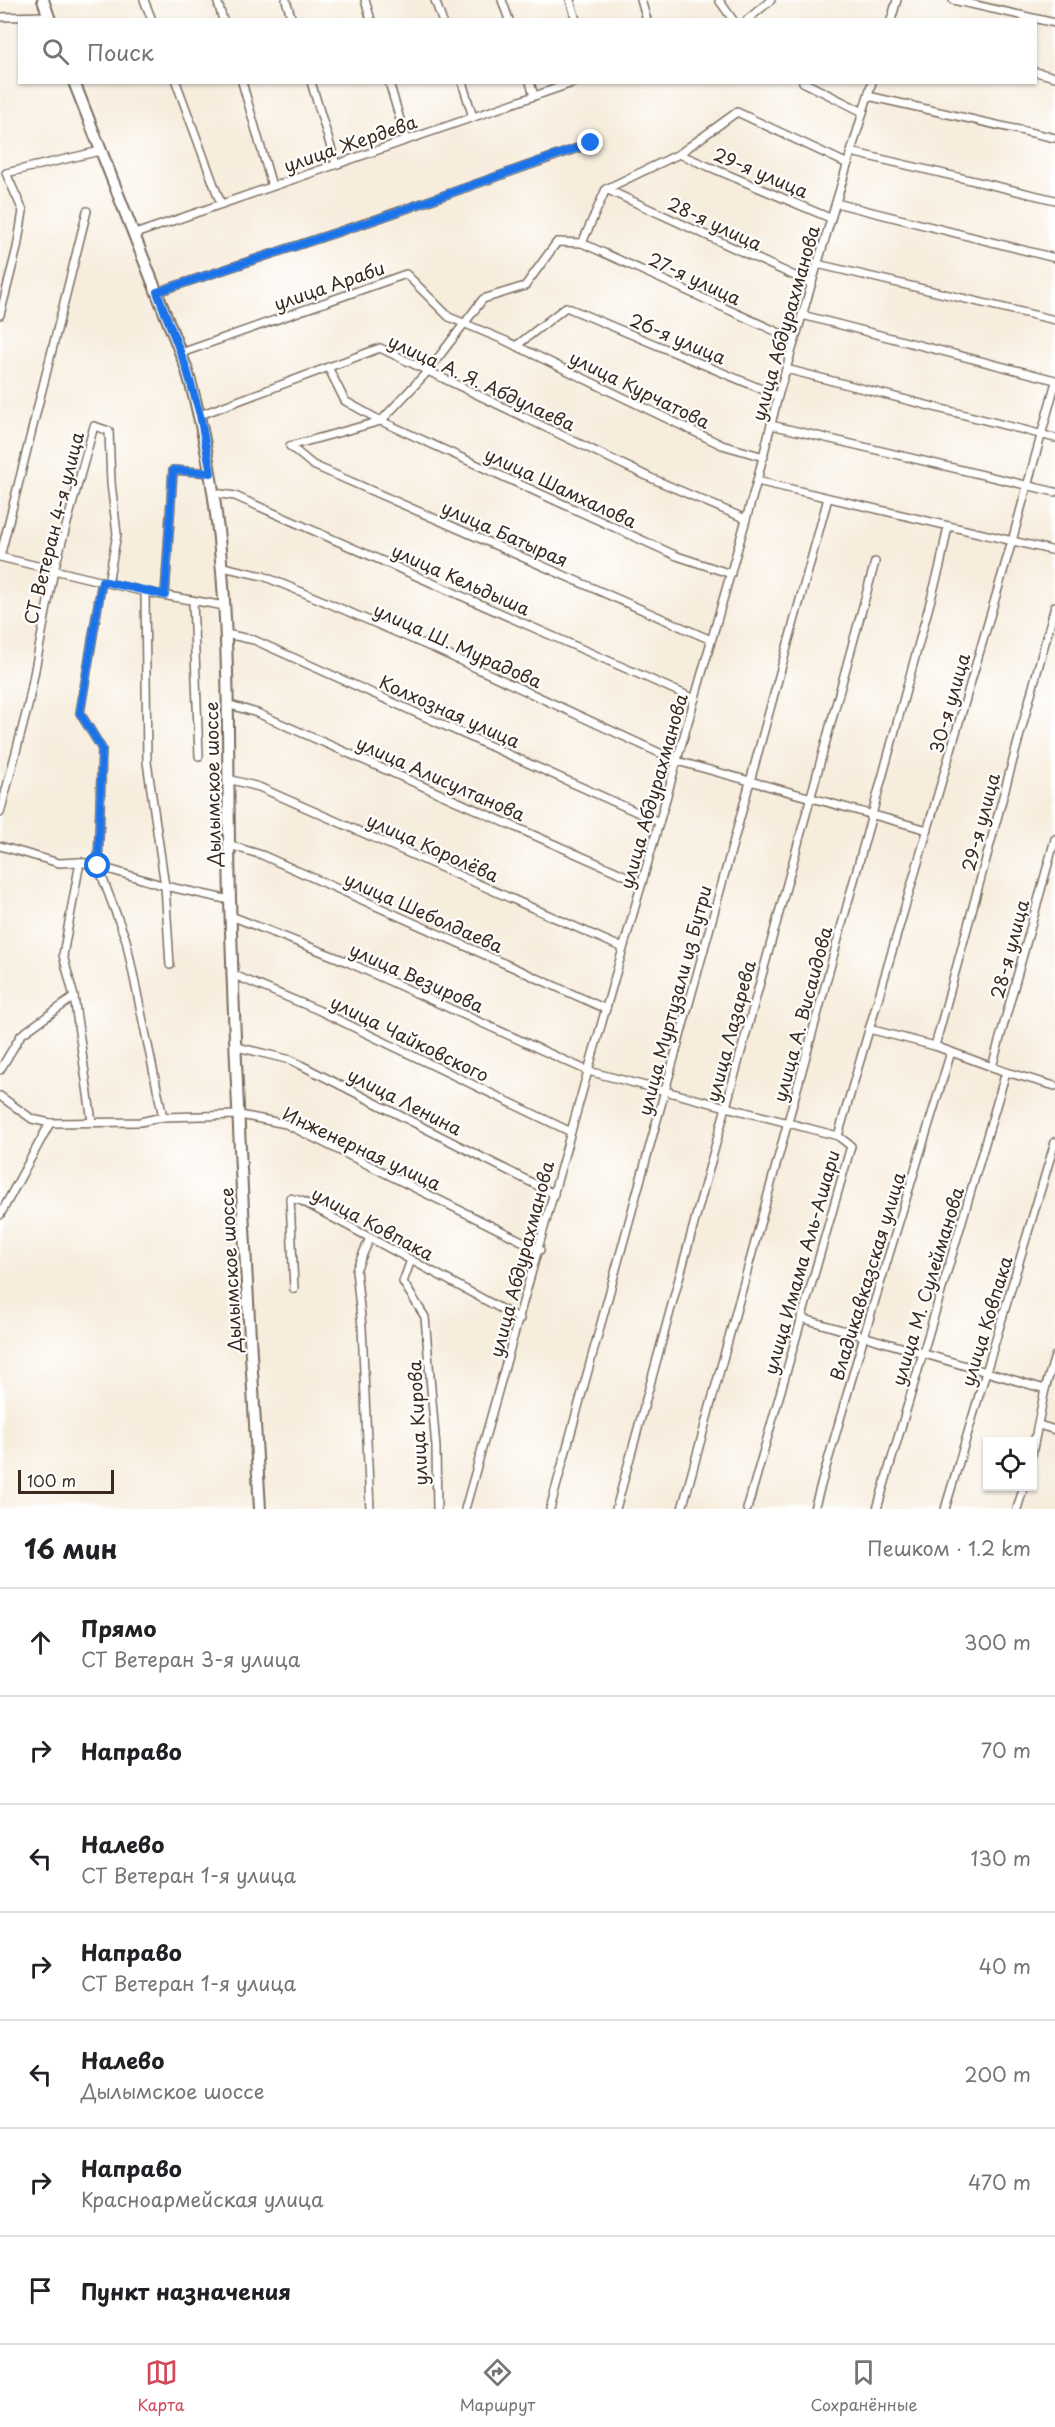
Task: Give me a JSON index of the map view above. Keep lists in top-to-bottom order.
{
  "streets": {
    "main road": ["Дылымское шоссе"],
    "street": [
      "улица Жердева",
      "29-я улица",
      "28-я улица",
      "27-я улица",
      "улица Араби",
      "улица Абдурахманова",
      "26-я улица",
      "улица А. Я. Абдулаева",
      "улица Курчатова",
      "улица Шамхалова",
      "СТ Ветеран 4-я улица",
      "улица Батырая",
      "улица Кельдыша",
      "улица Ш. Мурадова",
      "30-я улица",
      "Колхозная улица",
      "улица Алисултанова",
      "улица Королёва",
      "улица Шеболдаева",
      "улица Везирова",
      "улица Муртузали из Бутри",
      "улица А. Висаидова",
      "улица Лазарева",
      "улица Чайковского",
      "улица Ленина",
      "Инженерная улица",
      "улица Ковпака",
      "улица Имама Аль-Ашари",
      "Владикавказская улица",
      "улица М. Сулейманова",
      "улица Кирова"
    ]
  },
  "crossings": [
    ["улица Жердева", "Дылымское шоссе"],
    ["29-я улица", "улица Абдурахманова"],
    ["28-я улица", "улица Абдурахманова"],
    ["27-я улица", "улица Абдурахманова"],
    ["улица Араби", "улица Курчатова"],
    ["улица Араби", "Дылымское шоссе"],
    ["улица Абдурахманова", "26-я улица"],
    ["улица Абдурахманова", "улица А. Я. Абдулаева"],
    ["улица Абдурахманова", "улица Курчатова"],
    ["улица Абдурахманова", "улица Шамхалова"],
    ["улица Абдурахманова", "улица Батырая"],
    ["улица Абдурахманова", "улица Кельдыша"],
    ["улица Абдурахманова", "улица Ш. Мурадова"],
    ["улица Абдурахманова", "Колхозная улица"],
    ["улица Абдурахманова", "улица Алисултанова"],
    ["улица Абдурахманова", "улица Королёва"],
    ["улица Абдурахманова", "улица Шеболдаева"],
    ["улица Абдурахманова", "улица Везирова"],
    ["улица Абдурахманова", "улица Чайковского"],
    ["улица Абдурахманова", "улица Ленина"],
    ["улица Абдурахманова", "Инженерная улица"],
    ["улица Абдурахманова", "улица Ковпака"],
    ["26-я улица", "улица Курчатова"],
    ["улица А. Я. Абдулаева", "улица Шамхалова"],
    ["улица А. Я. Абдулаева", "Дылымское шоссе"],
    ["улица Шамхалова", "улица Батырая"],
    ["улица Кельдыша", "Дылымское шоссе"],
    ["улица Ш. Мурадова", "30-я улица"],
    ["улица Ш. Мурадова", "Дылымское шоссе"],
    ["улица Ш. Мурадова", "улица Муртузали из Бутри"],
    ["улица Ш. Мурадова", "улица А. Висаидова"],
    ["улица Ш. Мурадова", "улица Лазарева"],
    ["30-я улица", "улица Имама Аль-Ашари"],
    ["Колхозная улица", "Дылымское шоссе"],
    ["улица Алисултанова", "Дылымское шоссе"],
    ["Дылымское шоссе", "улица Королёва"],
    ["Дылымское шоссе", "улица Шеболдаева"],
    ["Дылымское шоссе", "улица Везирова"],
    ["Дылымское шоссе", "улица Чайковского"],
    ["Дылымское шоссе", "улица Ленина"],
    ["Дылымское шоссе", "Инженерная улица"],
    ["улица Везирова", "улица Муртузали из Бутри"],
    ["улица Везирова", "улица А. Висаидова"],
    ["улица Везирова", "улица Лазарева"],
    ["улица Везирова", "улица Имама Аль-Ашари"],
    ["улица Ковпака", "улица Кирова"]
  ],
  "scale_bar": "100 m",
  "page": {
    "search": "Поиск",
    "scale": "100 m",
    "heading": ["16 мин", "Пешком · 1.2 km"],
    "list": [
      ["Прямо", "СТ Ветеран 3-я улица", "300 m"],
      ["Направо", "70 m"],
      ["Налево", "СТ Ветеран 1-я улица", "130 m"],
      ["Направо", "СТ Ветеран 1-я улица", "40 m"],
      ["Налево", "Дылымское шоссе", "200 m"],
      ["Направо", "Красноармейская улица", "470 m"],
      "Пункт назначения"
    ],
    "nav": ["Карта", "Маршрут", "Сохранённые"]
  }
}
